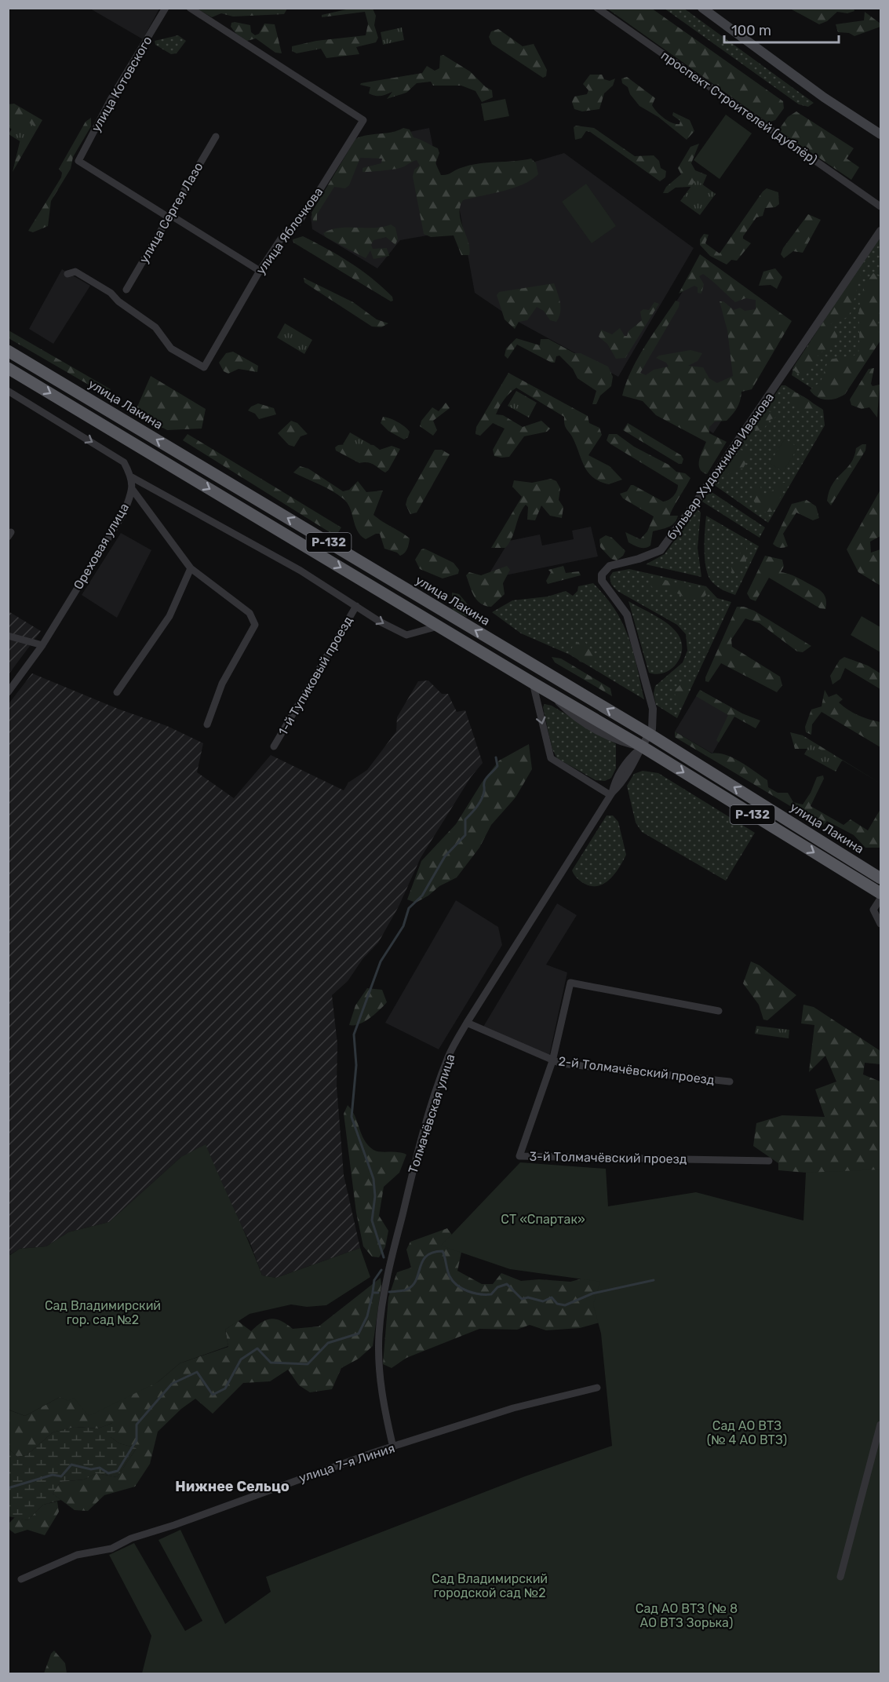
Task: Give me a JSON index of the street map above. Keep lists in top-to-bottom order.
{
  "streets": {
    "highway": ["улица Лакина", "Р-132"],
    "street": [
      "улица Котовского",
      "проспект Строителей (дублёр)",
      "улица Сергея Лазо",
      "улица Яблочкова",
      "бульвар Художника Иванова",
      "Ореховая улица",
      "1-й Тупиковый проезд",
      "2-й Толмачёвский проезд",
      "Толмачёвская улица",
      "3-й Толмачёвский проезд",
      "улица 7-я Линия"
    ]
  },
  "crossings": [
    ["улица Котовского", "улица Сергея Лазо"],
    ["улица Лакина", "бульвар Художника Иванова"],
    ["Р-132", "Толмачёвская улица"],
    ["2-й Толмачёвский проезд", "Толмачёвская улица"],
    ["2-й Толмачёвский проезд", "3-й Толмачёвский проезд"],
    ["Толмачёвская улица", "улица 7-я Линия"]
  ],
  "districts": ["Нижнее Сельцо"],
  "parks": [
    "СТ «Спартак»",
    "Сад Владимирский гор. сад №2",
    "Сад АО ВТЗ (№ 4 АО ВТЗ)",
    "Сад Владимирский городской сад №2",
    "Сад АО ВТЗ (№ 8 АО ВТЗ Зорька)"
  ],
  "scale_bar": "100 m"
}
